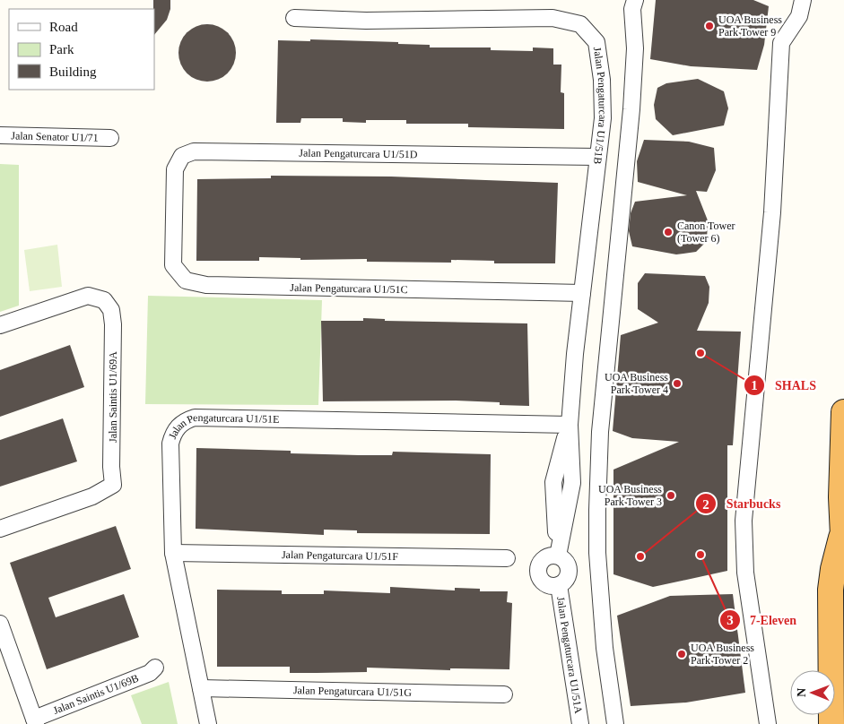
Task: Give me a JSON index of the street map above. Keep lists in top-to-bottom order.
{
  "streets": {
    "street": [
      "Jalan Pengaturcara U1/51B",
      "Jalan Senator U1/71",
      "Jalan Pengaturcara U1/51D",
      "Jalan Pengaturcara U1/51C",
      "Jalan Saintis U1/69A",
      "Jalan Pengaturcara U1/51E",
      "Jalan Pengaturcara U1/51F",
      "Jalan Pengaturcara U1/51A",
      "Jalan Pengaturcara U1/51G",
      "Jalan Saintis U1/69B"
    ]
  },
  "crossings": [
    ["Jalan Pengaturcara U1/51B", "Jalan Pengaturcara U1/51D"],
    ["Jalan Pengaturcara U1/51B", "Jalan Pengaturcara U1/51C"],
    ["Jalan Pengaturcara U1/51B", "Jalan Pengaturcara U1/51E"],
    ["Jalan Pengaturcara U1/51B", "Jalan Pengaturcara U1/51A"],
    ["Jalan Pengaturcara U1/51D", "Jalan Pengaturcara U1/51C"],
    ["Jalan Pengaturcara U1/51E", "Jalan Pengaturcara U1/51F"],
    ["Jalan Pengaturcara U1/51E", "Jalan Pengaturcara U1/51G"]
  ],
  "places": [
    "UOA Business Park Tower 9",
    "Canon Tower (Tower 6)",
    "SHALS",
    "UOA Business Park Tower 4",
    "UOA Business Park Tower 3",
    "7-Eleven",
    "Starbucks",
    "UOA Business Park Tower 2"
  ],
  "legend": ["Road", "Park", "Building"],
  "north": "left"
}
